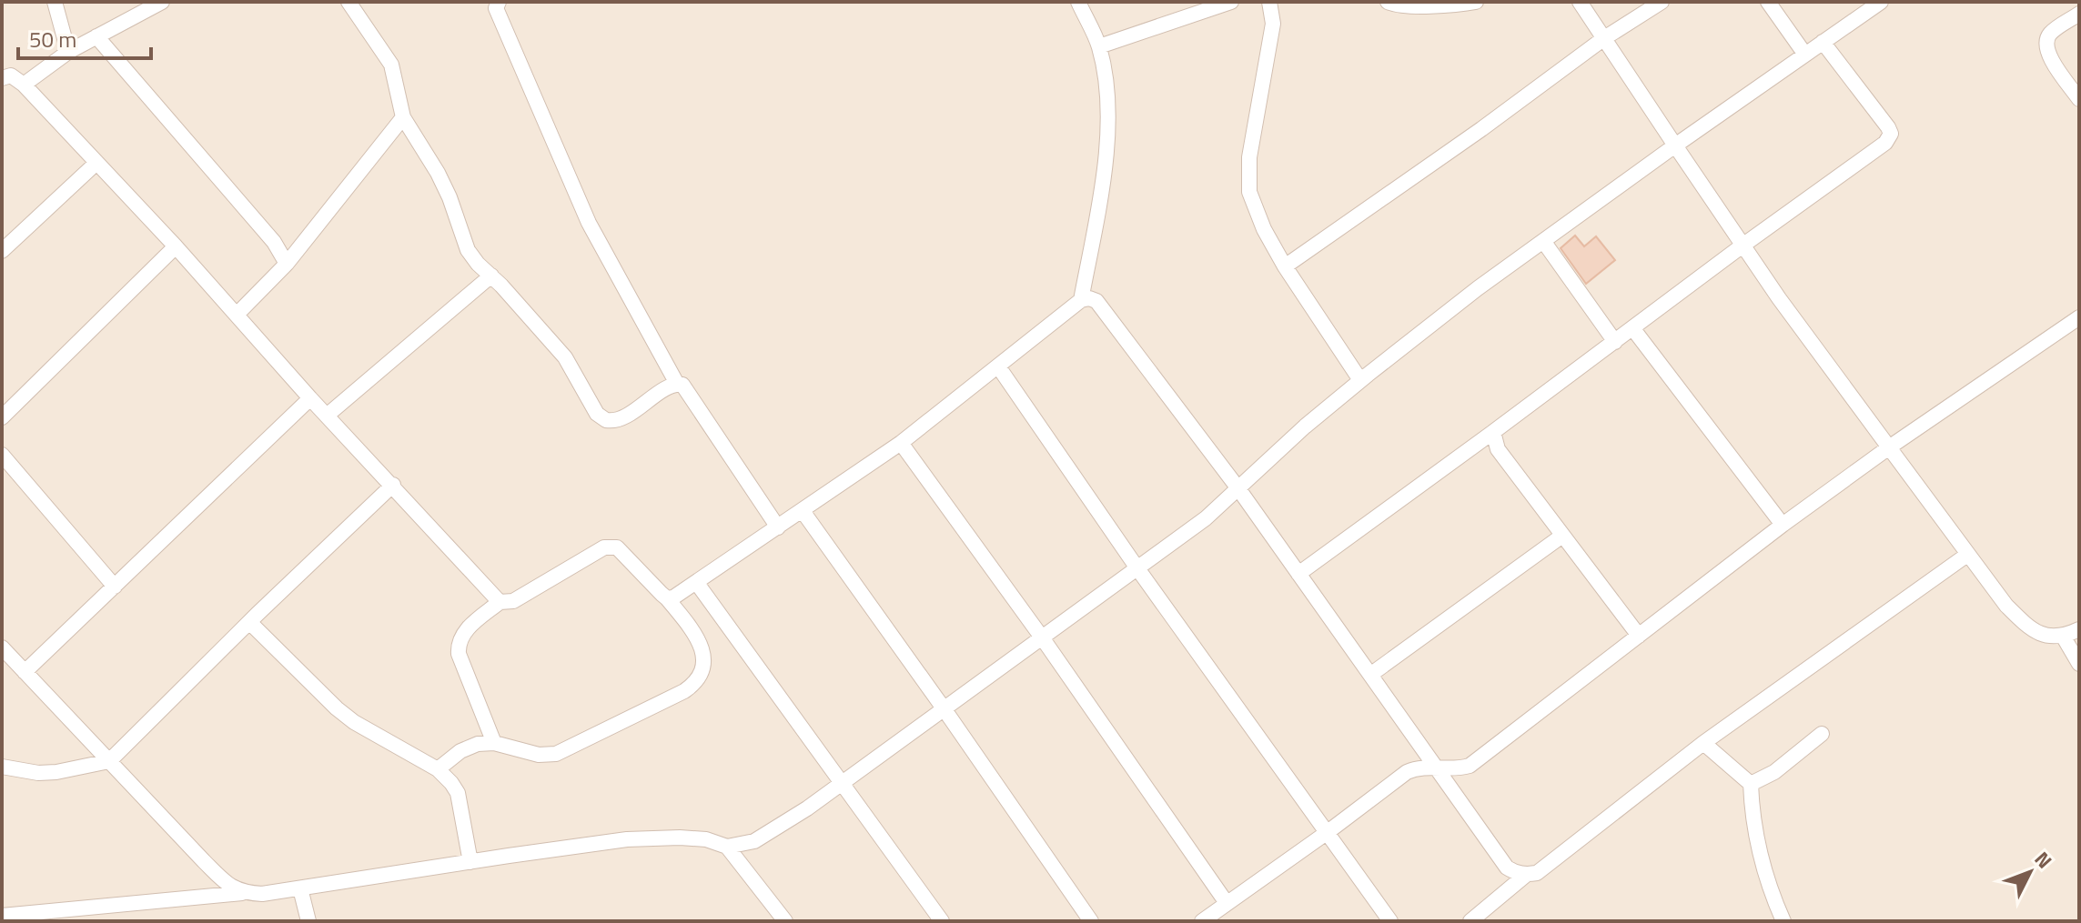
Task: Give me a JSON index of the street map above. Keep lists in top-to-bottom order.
{
  "scale_bar": "50 m",
  "north": "top right"
}
